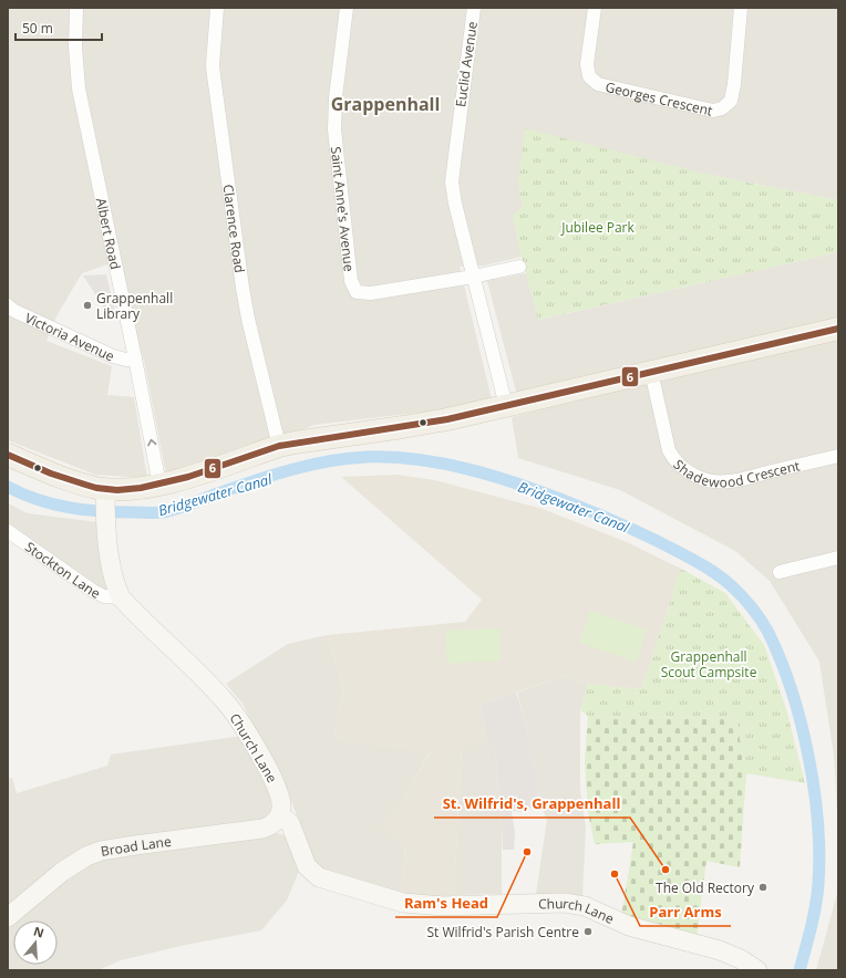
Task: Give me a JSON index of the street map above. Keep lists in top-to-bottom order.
{
  "streets": {
    "street": [
      "Euclid Avenue",
      "Georges Crescent",
      "Saint Anne's Avenue",
      "Clarence Road",
      "Albert Road",
      "Victoria Avenue",
      "Shadewood Crescent",
      "Stockton Lane",
      "Church Lane",
      "Broad Lane"
    ]
  },
  "crossings": [
    ["Euclid Avenue", "Saint Anne's Avenue"],
    ["Albert Road", "Victoria Avenue"],
    ["Stockton Lane", "Church Lane"],
    ["Church Lane", "Broad Lane"]
  ],
  "districts": ["Grappenhall"],
  "water": ["Bridgewater Canal"],
  "parks": ["Jubilee Park", "Grappenhall Scout Campsite"],
  "places": [
    "Grappenhall Library",
    "Ram's Head",
    "St. Wilfrid's, Grappenhall",
    "Parr Arms",
    "The Old Rectory",
    "St Wilfrid's Parish Centre"
  ],
  "lines": ["transit line 6"],
  "scale_bar": "50 m",
  "north": "top"
}
